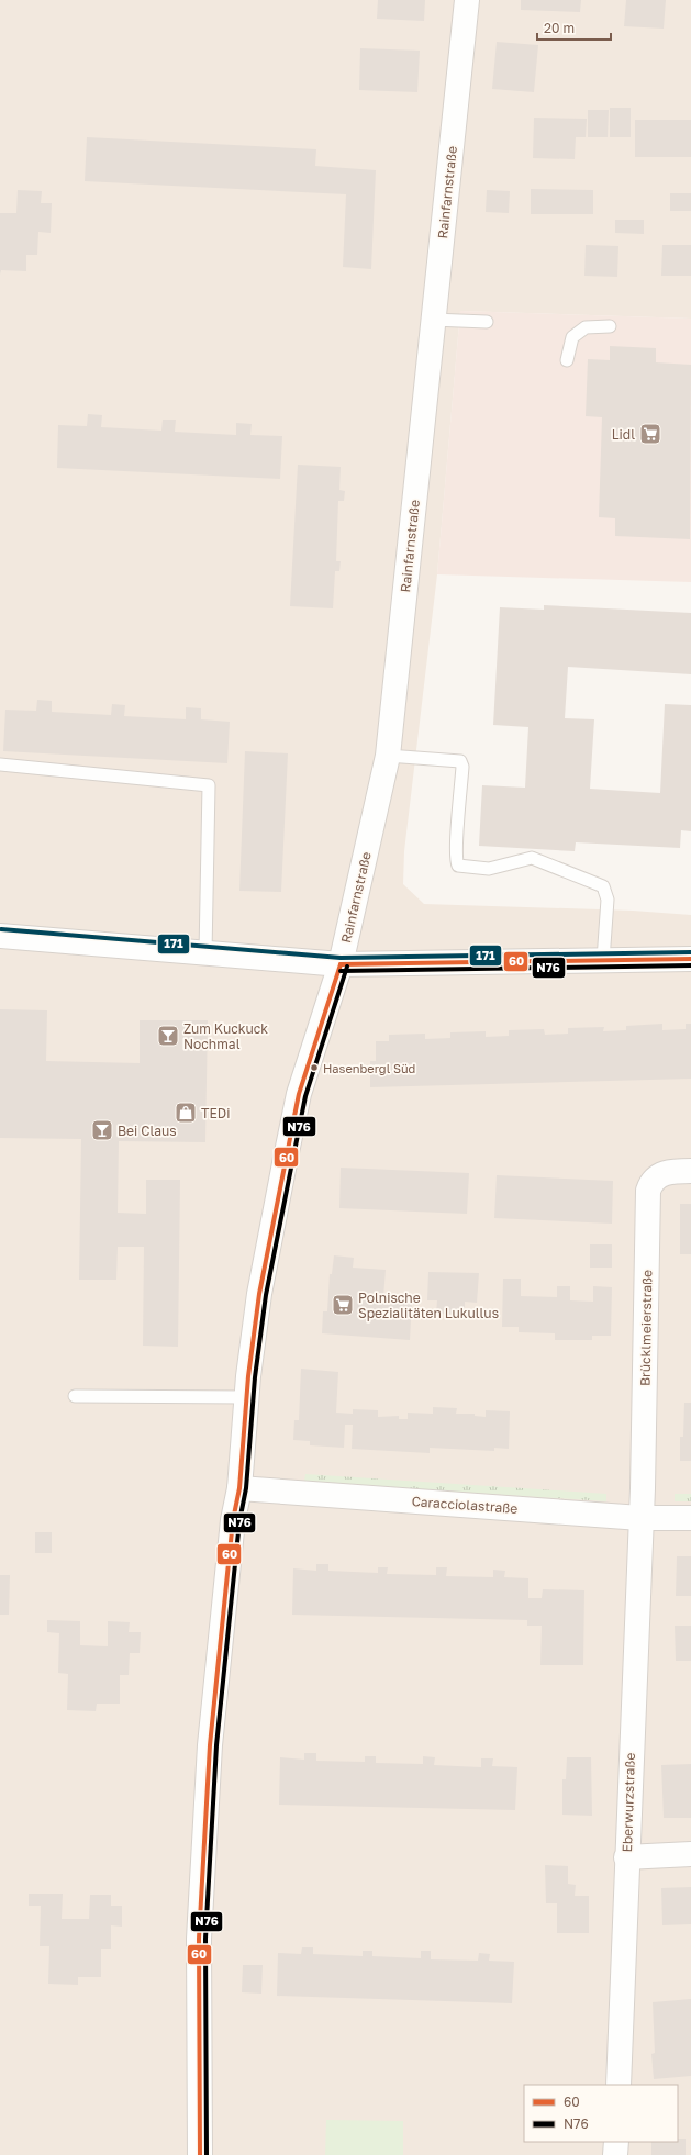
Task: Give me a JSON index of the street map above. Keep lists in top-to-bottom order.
{
  "streets": {
    "street": [
      "Rainfarnstraße",
      "Brücklmeierstraße",
      "Caracciolastraße",
      "Eberwurzstraße"
    ]
  },
  "crossings": [
    ["Rainfarnstraße", "Caracciolastraße"],
    ["Brücklmeierstraße", "Caracciolastraße"],
    ["Brücklmeierstraße", "Eberwurzstraße"],
    ["Caracciolastraße", "Eberwurzstraße"]
  ],
  "places": {
    "supermarket": ["Lidl", "Polnische Spezialitäten Lukullus"],
    "bar": ["Zum Kuckuck Nochmal", "Bei Claus"],
    "other": ["Hasenbergl Süd"],
    "shop": ["TEDi"]
  },
  "lines": ["transit line 171", "transit line 60", "transit line N76"],
  "legend": ["60", "N76"],
  "scale_bar": "20 m"
}
